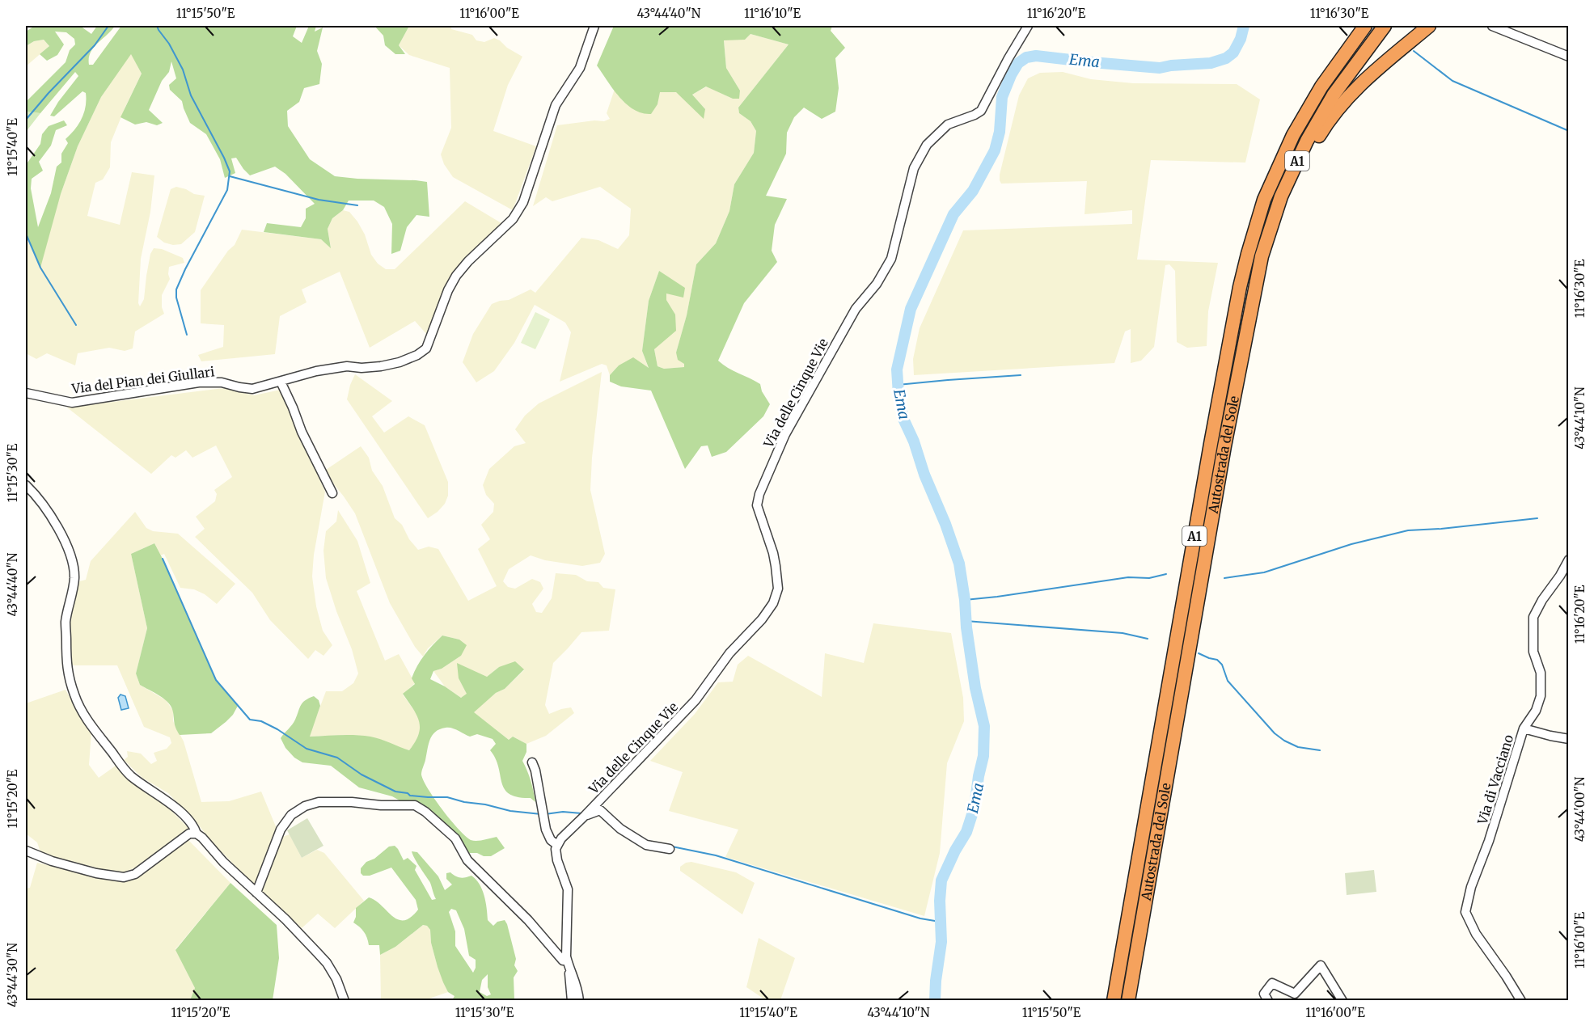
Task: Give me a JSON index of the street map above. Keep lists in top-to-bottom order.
{
  "streets": {
    "highway": ["A1", "Autostrada del Sole"],
    "street": ["Via del Pian dei Giullari", "Via delle Cinque Vie", "Via di Vacciano"]
  },
  "water": ["Ema"],
  "coordinates": [
    "11°15'50\"E",
    "11°16'00\"E",
    "43°44'40\"N",
    "11°16'10\"E",
    "11°16'20\"E",
    "11°16'30\"E",
    "11°15'40\"E",
    "43°44'10\"N",
    "11°15'30\"E",
    "11°15'20\"E",
    "43°44'00\"N",
    "43°44'30\"N"
  ]
}
